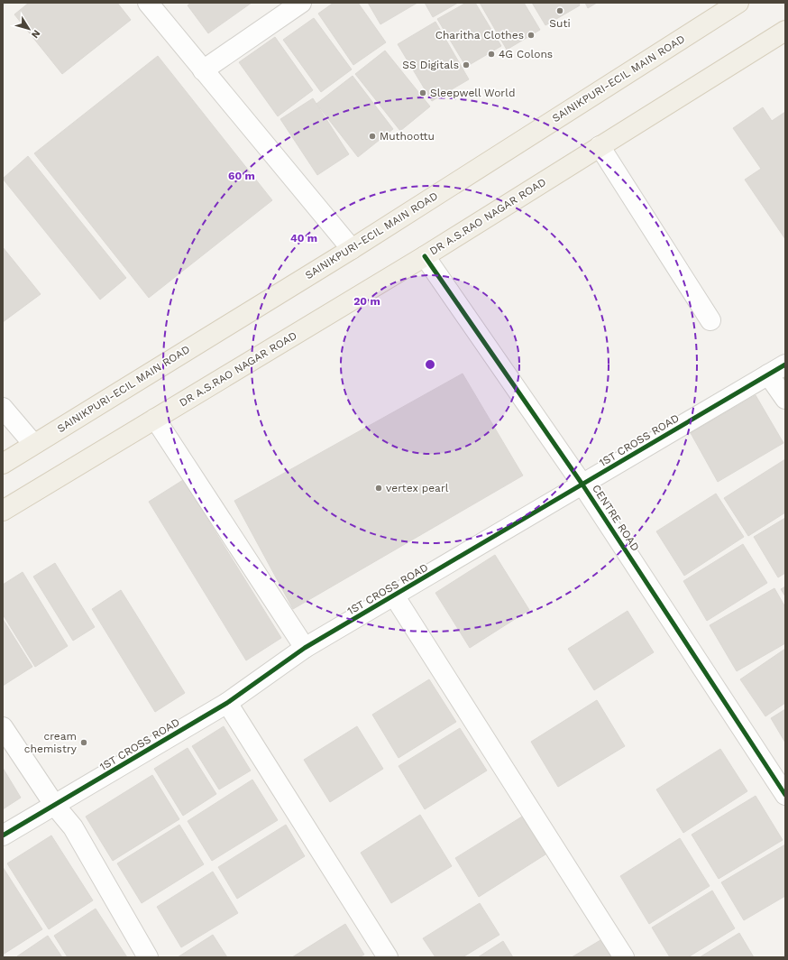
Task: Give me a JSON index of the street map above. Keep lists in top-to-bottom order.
{
  "streets": {
    "main road": ["SAINIKPURI-ECIL MAIN ROAD", "DR A.S.RAO NAGAR ROAD"],
    "street": ["1ST CROSS ROAD", "CENTRE ROAD"]
  },
  "crossings": [
    ["DR A.S.RAO NAGAR ROAD", "CENTRE ROAD"],
    ["1ST CROSS ROAD", "CENTRE ROAD"]
  ],
  "places": [
    "Suti",
    "Charitha Clothes",
    "4G Colons",
    "SS Digitals",
    "Sleepwell World",
    "Muthoottu",
    "vertex pearl",
    "cream chemistry"
  ],
  "north": "bottom right",
  "rings": ["60 m", "40 m", "20 m"]
}
